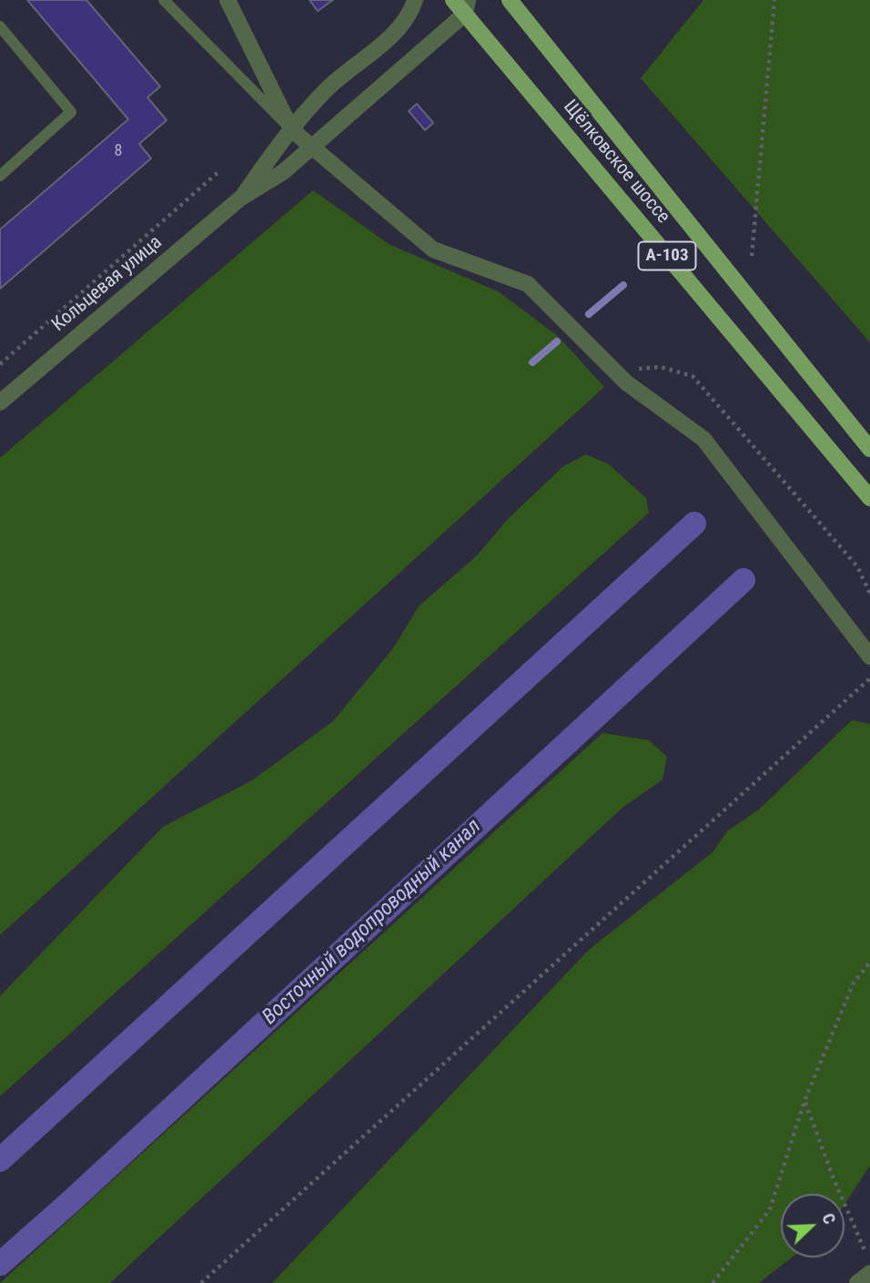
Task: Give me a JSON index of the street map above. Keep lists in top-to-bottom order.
{
  "streets": {
    "main road": ["Щёлковское шоссе", "А-103"],
    "street": ["Кольцевая улица"]
  },
  "crossings": [
    ["Щёлковское шоссе", "Кольцевая улица"]
  ],
  "water": ["Восточный водопроводный канал"],
  "house_numbers": ["8"],
  "north": "top right"
}
